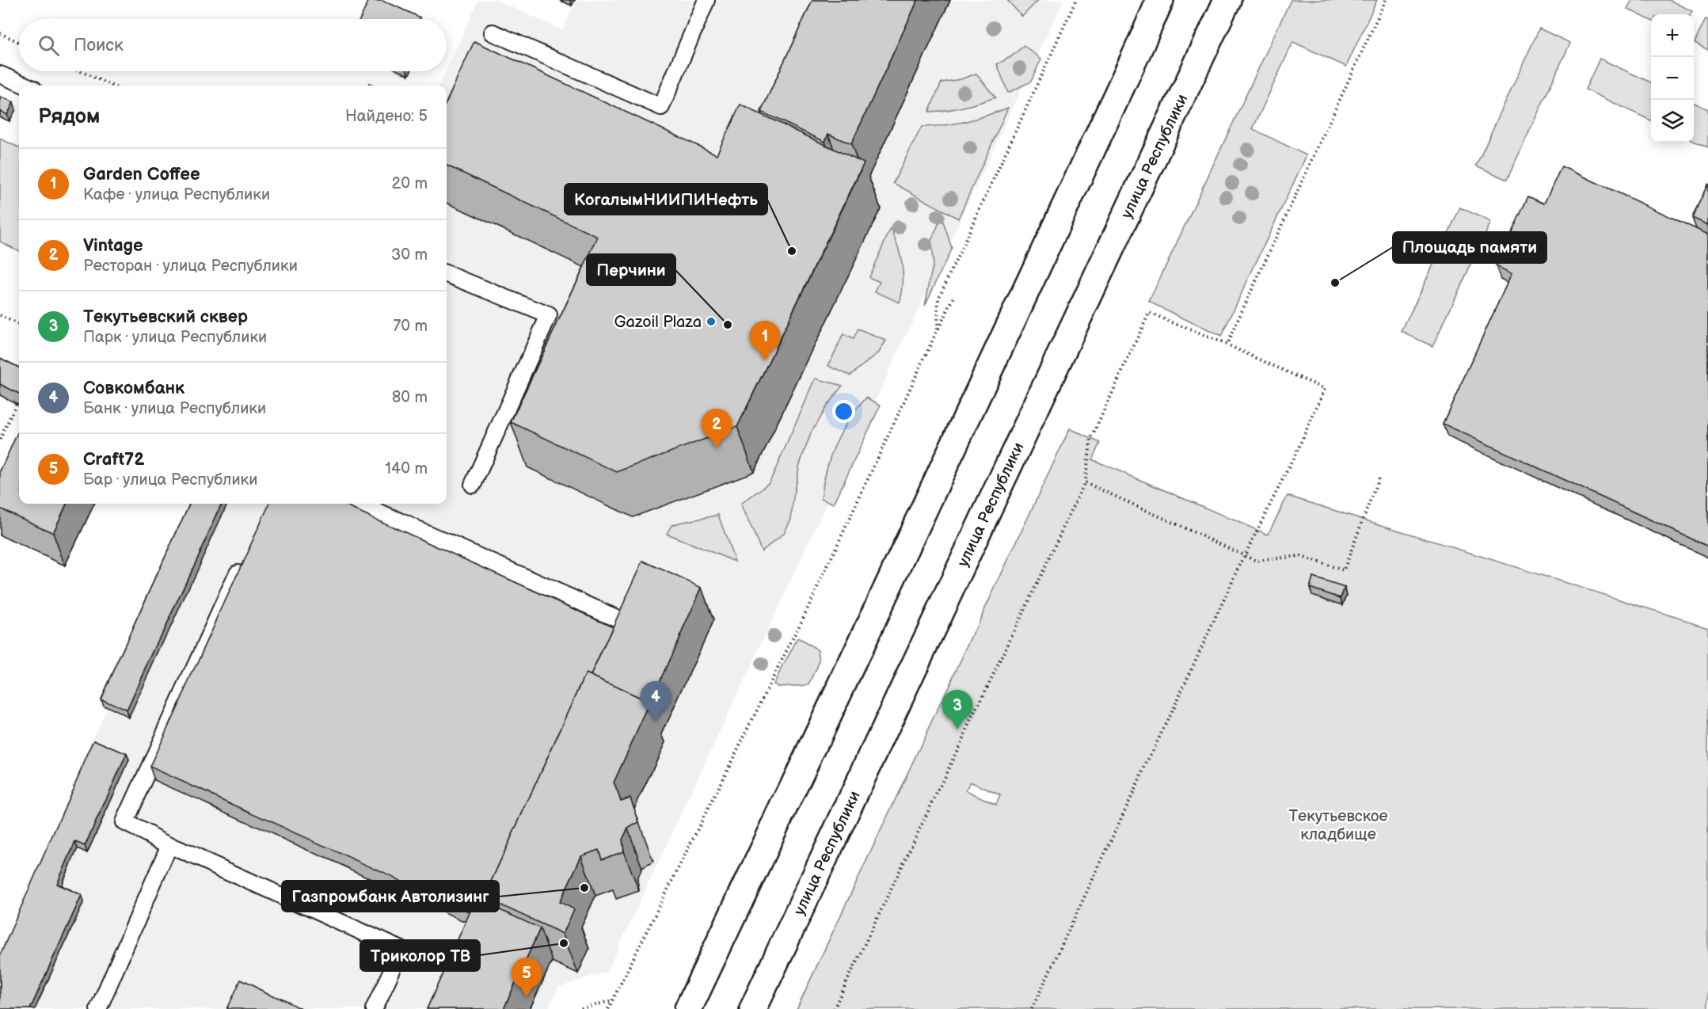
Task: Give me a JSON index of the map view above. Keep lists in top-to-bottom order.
{
  "streets": {
    "main road": ["улица Республики"]
  },
  "parks": ["Текутьевское кладбище"],
  "places": [
    "КогалымНИИПИНефть",
    "Площадь памяти",
    "Gazoil Plaza",
    "Перчини",
    "Газпромбанк Автолизинг",
    "Триколор ТВ"
  ],
  "page": {
    "map_buttons": ["+", "−"],
    "search": "Поиск",
    "heading": ["Рядом", "Найдено: 5"],
    "list": [
      {
        "mark": "1",
        "name": "Garden Coffee",
        "note": "Кафе · улица Республики",
        "value": "20 m"
      },
      {
        "mark": "2",
        "name": "Vintage",
        "note": "Ресторан · улица Республики",
        "value": "30 m"
      },
      {
        "mark": "3",
        "name": "Текутьевский сквер",
        "note": "Парк · улица Республики",
        "value": "70 m"
      },
      {
        "mark": "4",
        "name": "Совкомбанк",
        "note": "Банк · улица Республики",
        "value": "80 m"
      },
      {
        "mark": "5",
        "name": "Craft72",
        "note": "Бар · улица Республики",
        "value": "140 m"
      }
    ],
    "pins": [
      "1",
      "2",
      "4",
      "3",
      "5"
    ]
  }
}
